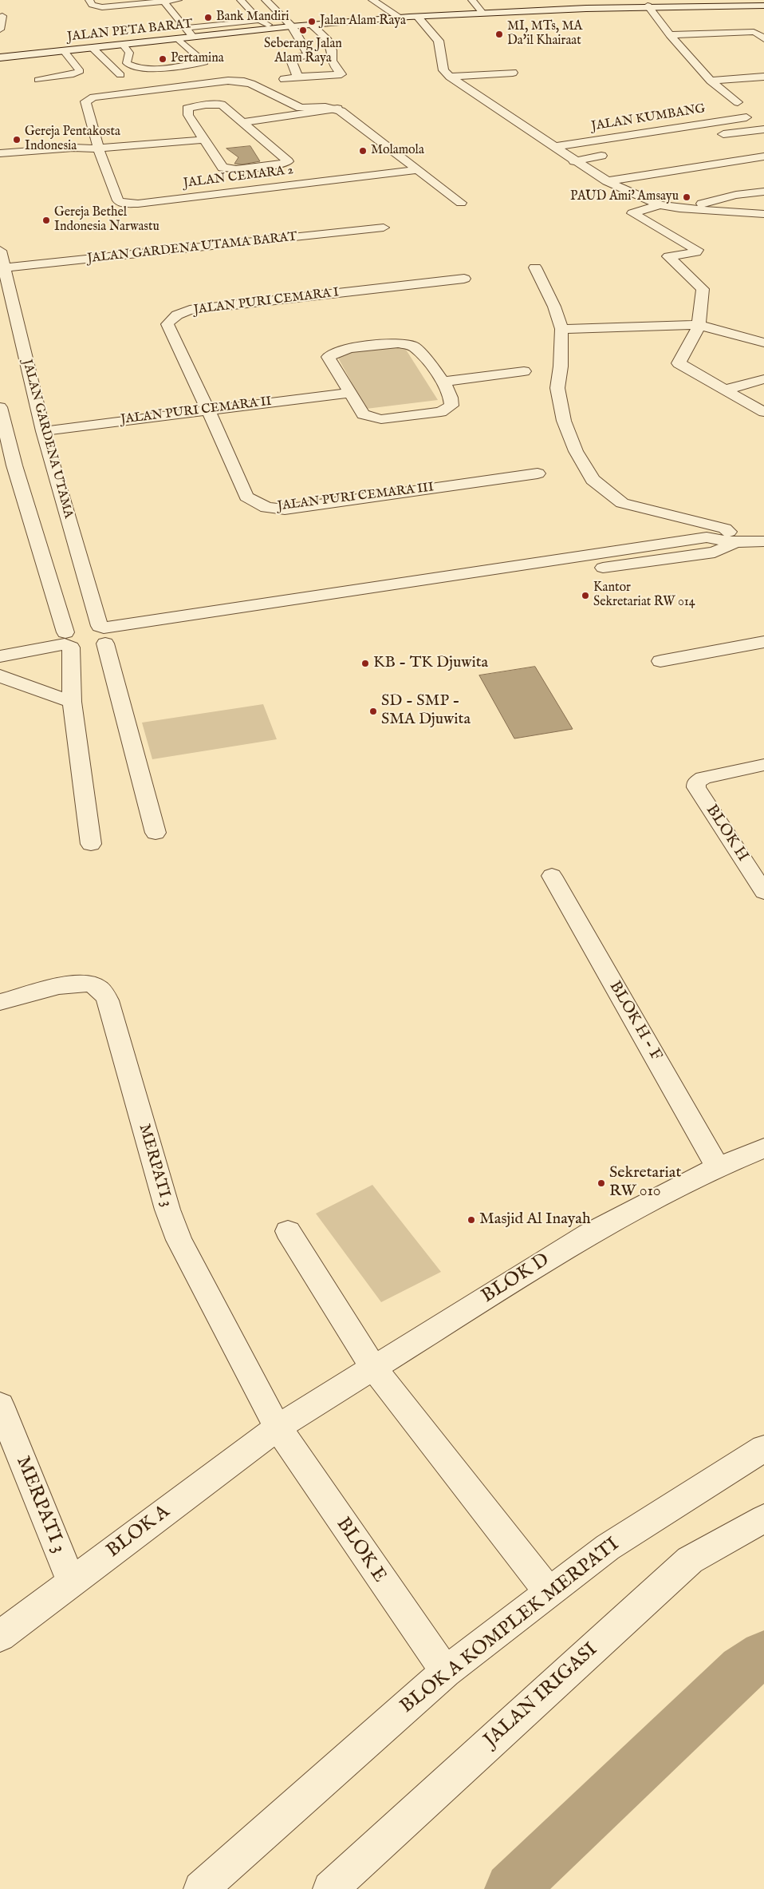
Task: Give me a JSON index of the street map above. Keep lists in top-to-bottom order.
{
  "streets": {
    "street": [
      "JALAN PETA BARAT",
      "JALAN KUMBANG",
      "JALAN CEMARA 2",
      "JALAN GARDENA UTAMA BARAT",
      "JALAN PURI CEMARA I",
      "JALAN PURI CEMARA II",
      "JALAN GARDENA UTAMA",
      "JALAN PURI CEMARA III",
      "BLOK H",
      "BLOK H - F",
      "MERPATI 3",
      "BLOK D",
      "BLOK A",
      "BLOK E",
      "BLOK A KOMPLEK MERPATI",
      "JALAN IRIGASI"
    ]
  },
  "crossings": [
    ["JALAN GARDENA UTAMA BARAT", "JALAN GARDENA UTAMA"],
    ["JALAN PURI CEMARA I", "JALAN PURI CEMARA II"],
    ["JALAN PURI CEMARA I", "JALAN PURI CEMARA III"],
    ["JALAN PURI CEMARA II", "JALAN GARDENA UTAMA"],
    ["JALAN PURI CEMARA II", "JALAN PURI CEMARA III"],
    ["BLOK H - F", "BLOK D"],
    ["MERPATI 3", "BLOK D"],
    ["MERPATI 3", "BLOK A"],
    ["MERPATI 3", "BLOK E"],
    ["BLOK D", "BLOK A"],
    ["BLOK D", "BLOK E"],
    ["BLOK A", "BLOK E"],
    ["BLOK E", "BLOK A KOMPLEK MERPATI"]
  ],
  "places": [
    "Bank Mandiri",
    "Jalan Alam Raya",
    "Seberang Jalan Alam Raya",
    "MI, MTs, MA Da'il Khairaat",
    "Pertamina",
    "Gereja Pentakosta Indonesia",
    "Molamola",
    "PAUD Ami' Amsayu",
    "Gereja Bethel Indonesia Narwastu",
    "Kantor Sekretariat RW 014",
    "KB - TK Djuwita",
    "SD - SMP - SMA Djuwita",
    "Sekretariat RW 010",
    "Masjid Al Inayah"
  ]
}
